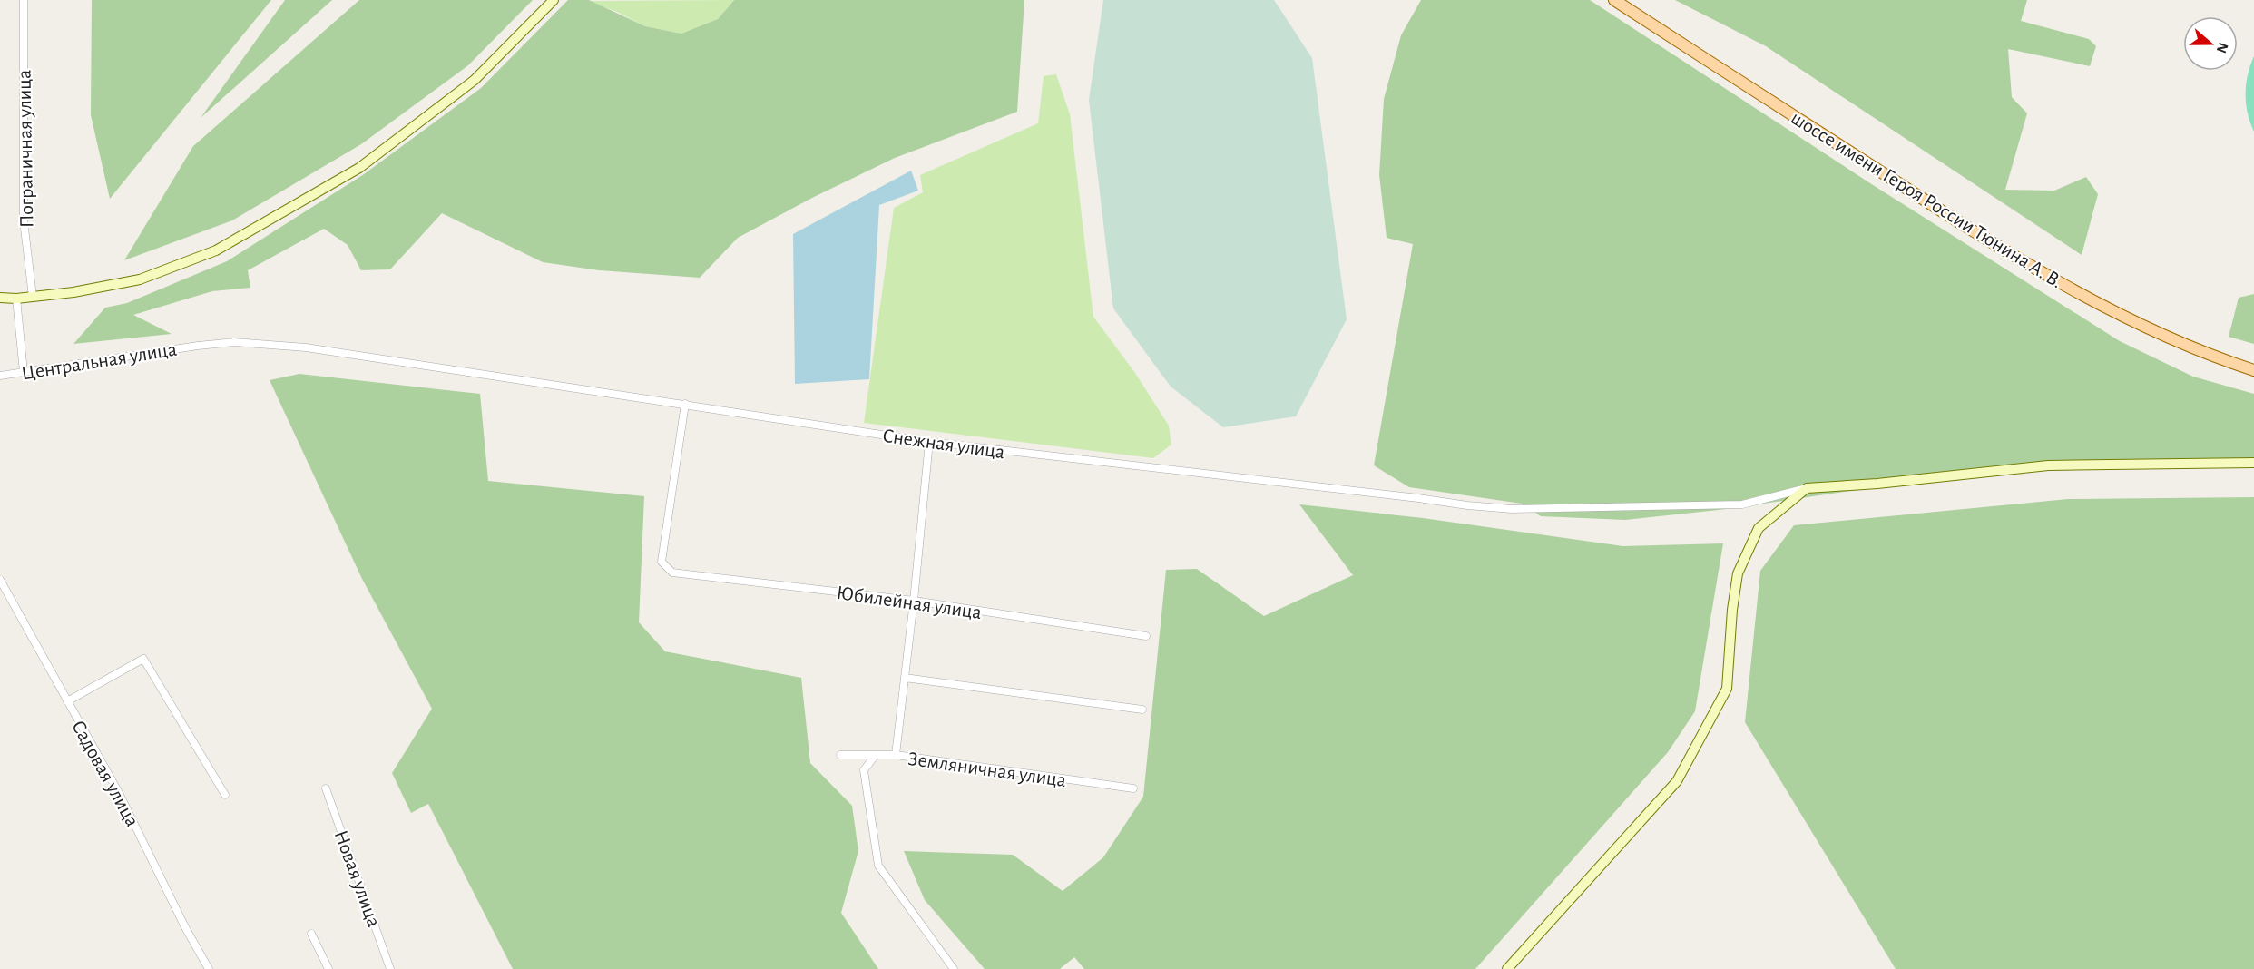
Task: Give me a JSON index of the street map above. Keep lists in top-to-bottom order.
{
  "streets": {
    "main road": ["шоссе имени Героя России Тюнина А. В."],
    "street": [
      "Пограничная улица",
      "Центральная улица",
      "Снежная улица",
      "Юбилейная улица",
      "Земляничная улица",
      "Садовая улица",
      "Новая улица"
    ]
  },
  "crossings": [
    ["Центральная улица", "Снежная улица"],
    ["Снежная улица", "Юбилейная улица"]
  ],
  "north": "right"
}
